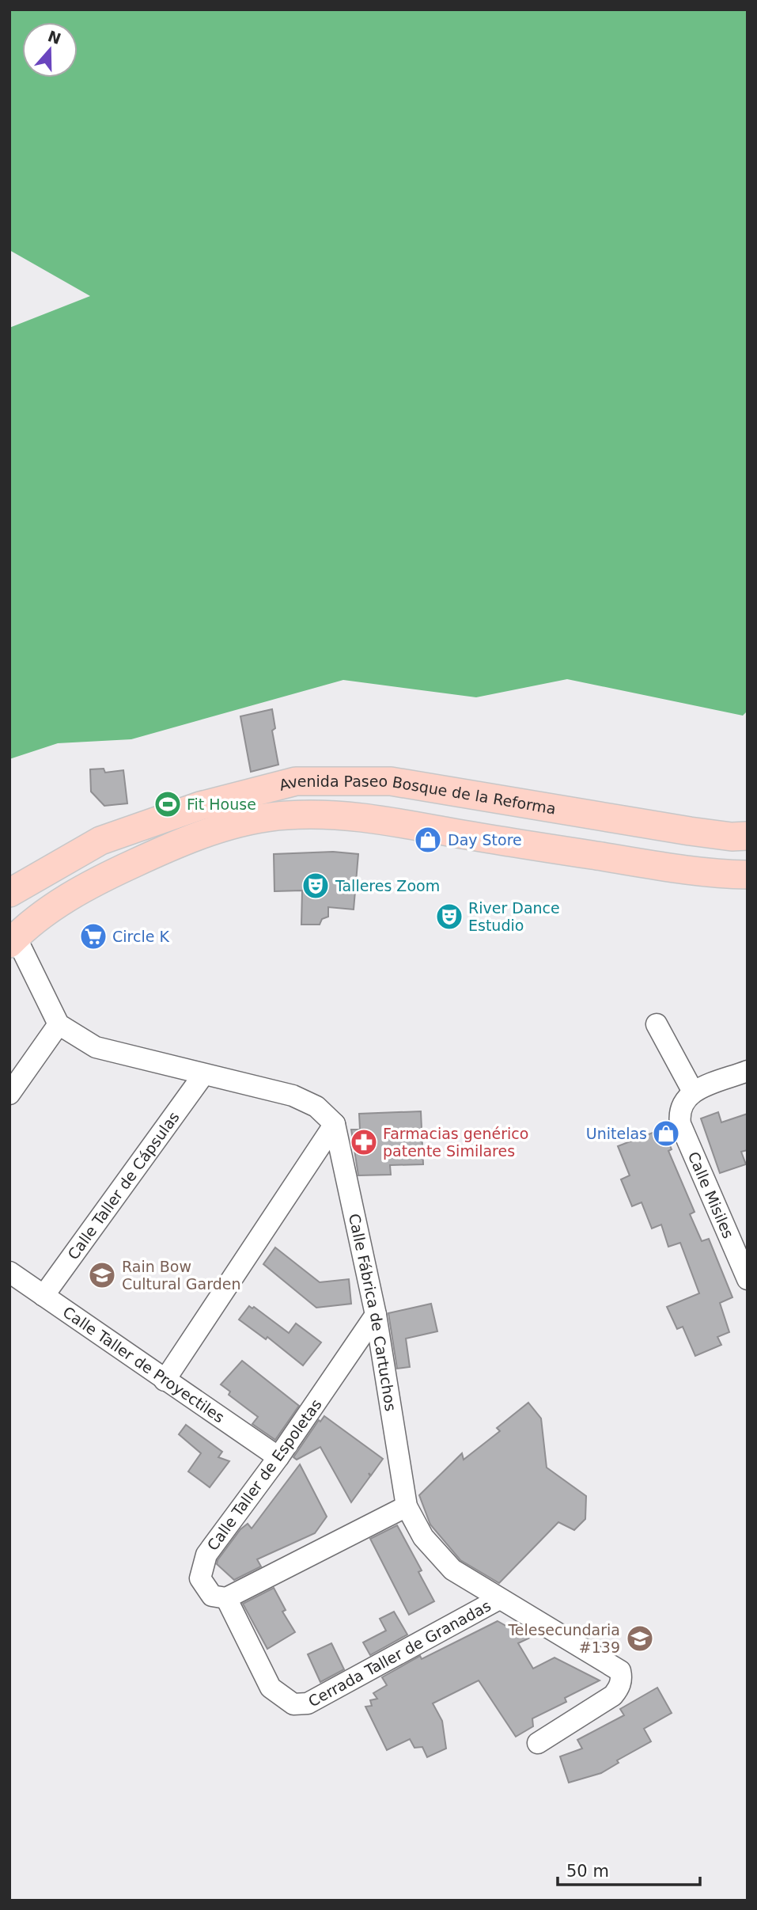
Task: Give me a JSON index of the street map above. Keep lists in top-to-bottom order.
{
  "streets": {
    "main road": ["Avenida Paseo Bosque de la Reforma"],
    "street": [
      "Calle Taller de Cápsulas",
      "Calle Misiles",
      "Calle Fábrica de Cartuchos",
      "Calle Taller de Proyectiles",
      "Calle Taller de Espoletas",
      "Cerrada Taller de Granadas"
    ]
  },
  "crossings": [
    ["Calle Taller de Cápsulas", "Calle Taller de Proyectiles"],
    ["Calle Fábrica de Cartuchos", "Calle Taller de Espoletas"],
    ["Calle Fábrica de Cartuchos", "Cerrada Taller de Granadas"],
    ["Calle Taller de Proyectiles", "Calle Taller de Espoletas"],
    ["Calle Taller de Espoletas", "Cerrada Taller de Granadas"]
  ],
  "places": {
    "sports": ["Fit House"],
    "shop": ["Day Store", "Unitelas"],
    "theatre": ["Talleres Zoom", "River Dance Estudio"],
    "supermarket": ["Circle K"],
    "pharmacy": ["Farmacias genérico patente Similares"],
    "school or university": ["Rain Bow Cultural Garden", "Telesecundaria #139"]
  },
  "scale_bar": "50 m",
  "north": "top"
}
